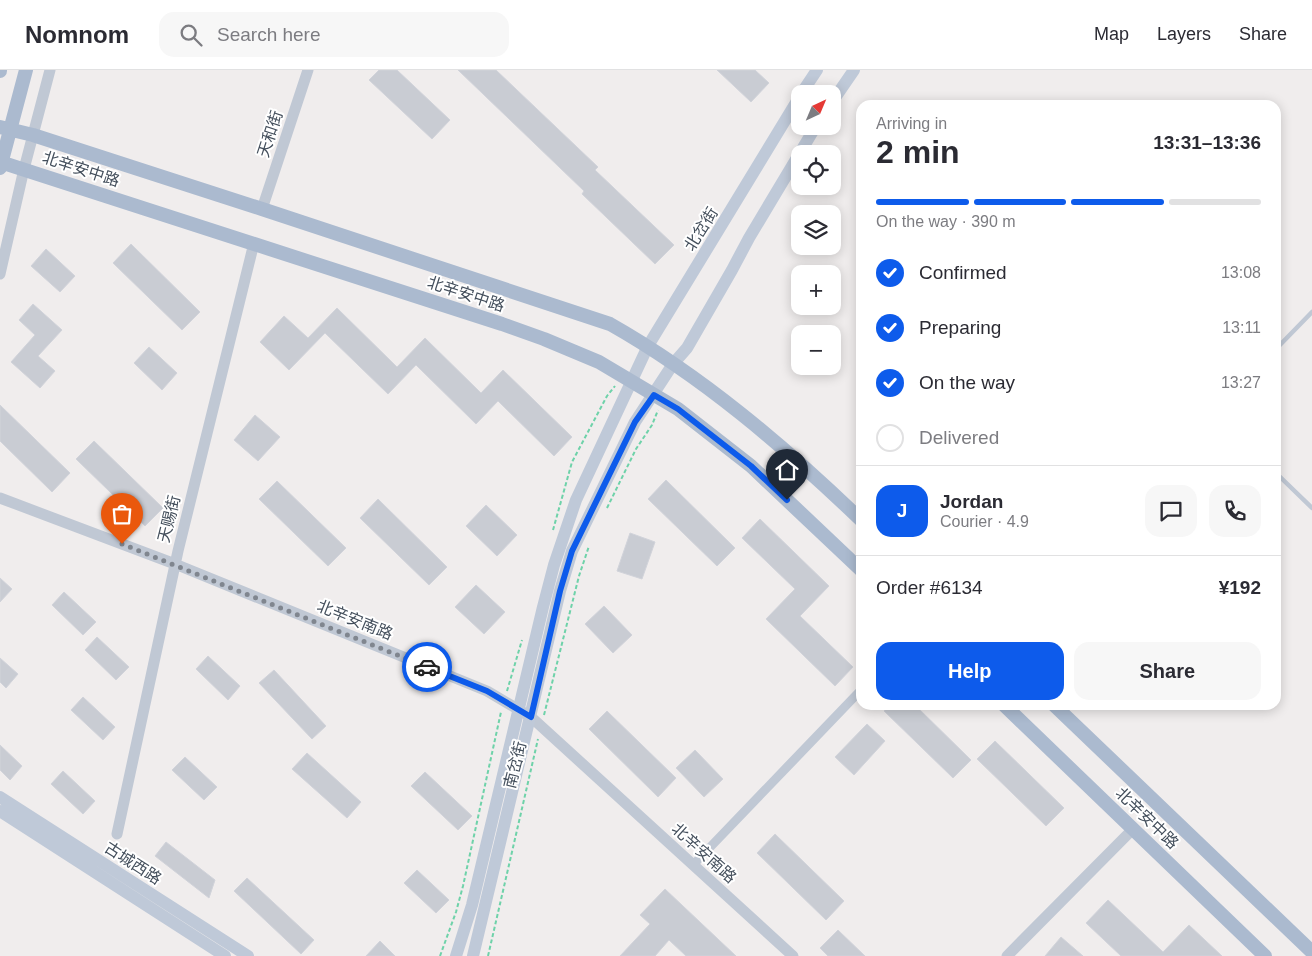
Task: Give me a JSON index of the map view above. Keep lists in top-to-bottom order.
{
  "streets": {
    "main road": [
      "北辛安中路",
      "北岔街",
      "南岔街",
      "古城西路"
    ],
    "street": ["天和街", "天赐街", "北辛安南路"]
  },
  "crossings": [
    ["天和街", "北辛安中路"],
    ["北辛安中路", "北岔街"],
    ["北辛安中路", "天赐街"],
    ["北辛安中路", "南岔街"],
    ["北岔街", "南岔街"],
    ["天赐街", "北辛安南路"],
    ["北辛安南路", "南岔街"]
  ],
  "north": "top right",
  "page": {
    "header": "Nomnom",
    "search": "Search here",
    "nav": ["Map", "Layers", "Share"],
    "map_buttons": ["+", "−"],
    "heading": ["2 min", "Arriving in", "13:31–13:36"],
    "panel": [
      "Jordan",
      "Courier · 4.9",
      "Order #6134",
      "¥192"
    ],
    "bar": "On the way · 390 m",
    "list": [
      ["Confirmed", "13:08"],
      ["Preparing", "13:11"],
      ["On the way", "13:27"],
      "Delivered"
    ],
    "round": "J",
    "buttons": ["Help", "Share"]
  }
}
